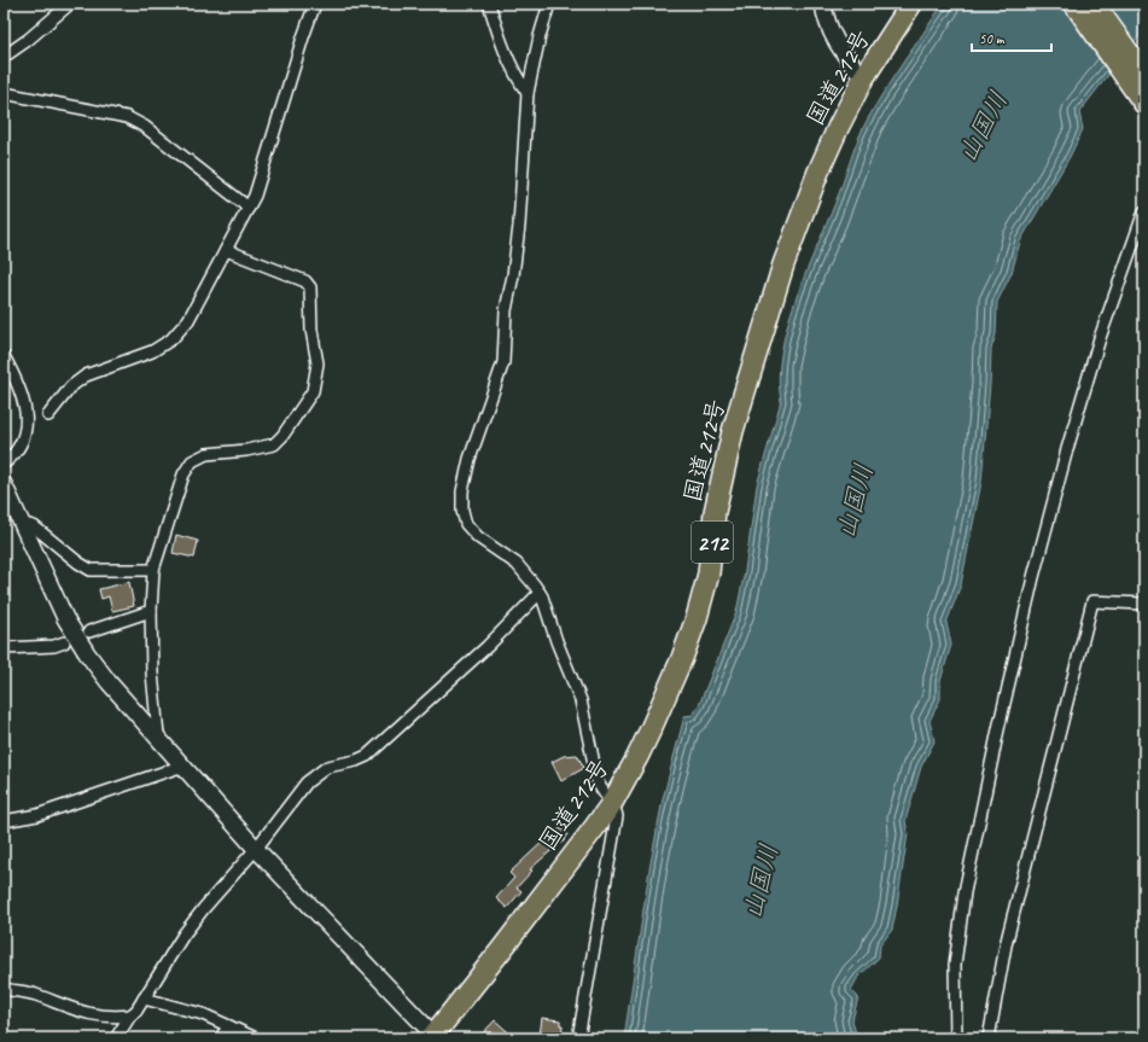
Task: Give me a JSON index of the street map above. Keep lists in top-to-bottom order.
{
  "streets": {
    "highway": ["国道212号", "212"]
  },
  "water": ["山国川"],
  "scale_bar": "50 m"
}
